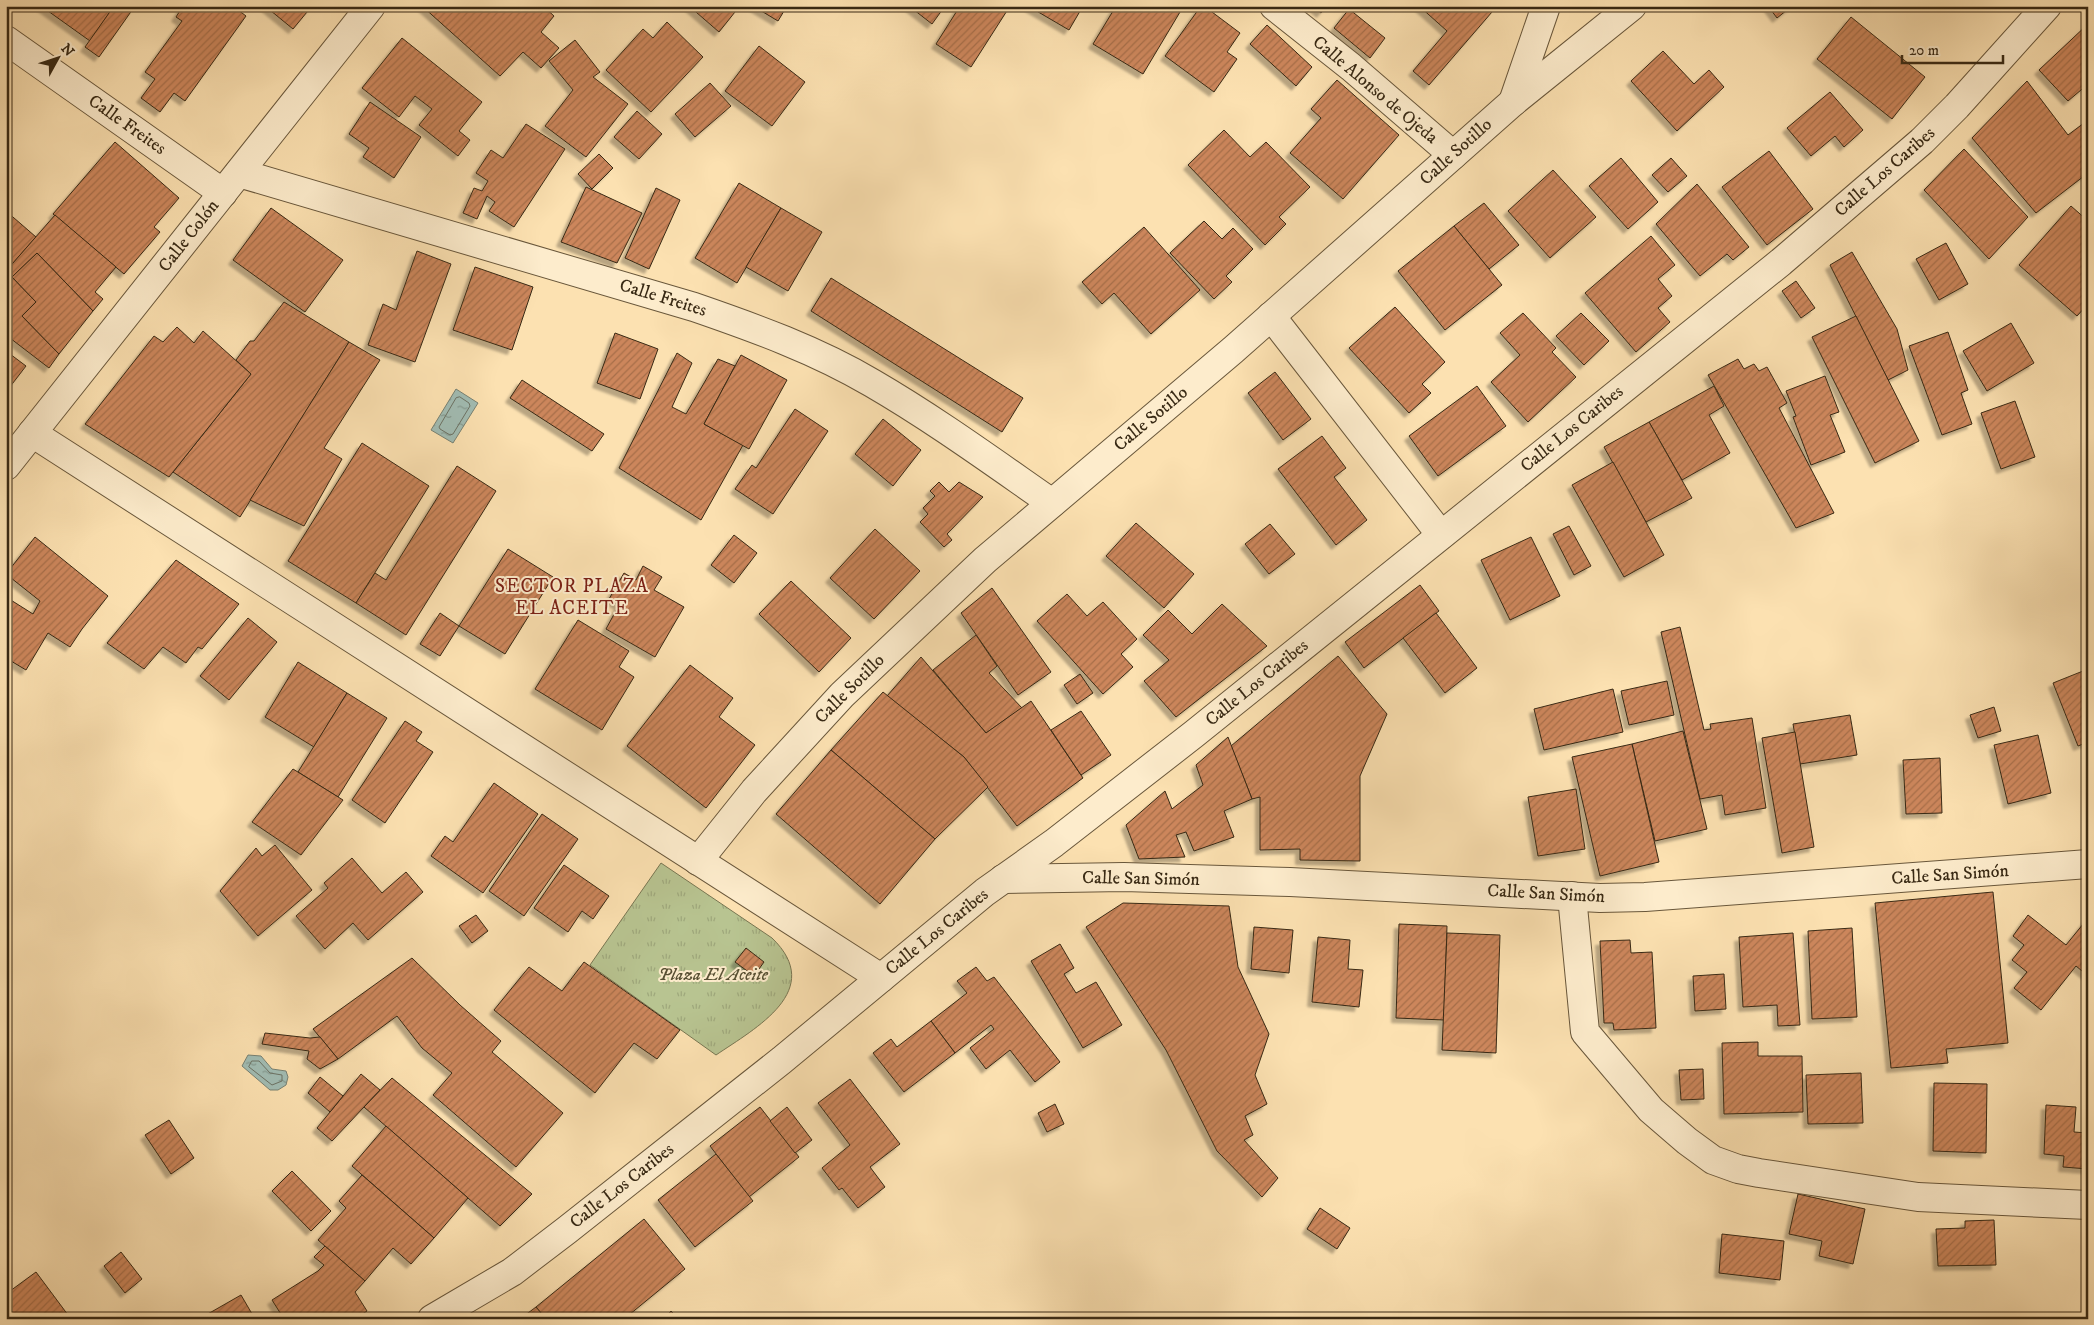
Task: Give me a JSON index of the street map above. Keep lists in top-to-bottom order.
{
  "streets": {
    "street": [
      "Calle Alonso de Ojeda",
      "Calle Freites",
      "Calle Sotillo",
      "Calle Los Caribes",
      "Calle Colón",
      "Calle San Simón"
    ]
  },
  "crossings": [
    ["Calle Alonso de Ojeda", "Calle Sotillo"],
    ["Calle Freites", "Calle Sotillo"],
    ["Calle Freites", "Calle Colón"],
    ["Calle Los Caribes", "Calle San Simón"]
  ],
  "districts": ["SECTOR PLAZA EL ACEITE"],
  "parks": ["Plaza El Aceite"],
  "scale_bar": "20 m",
  "north": "top right"
}
